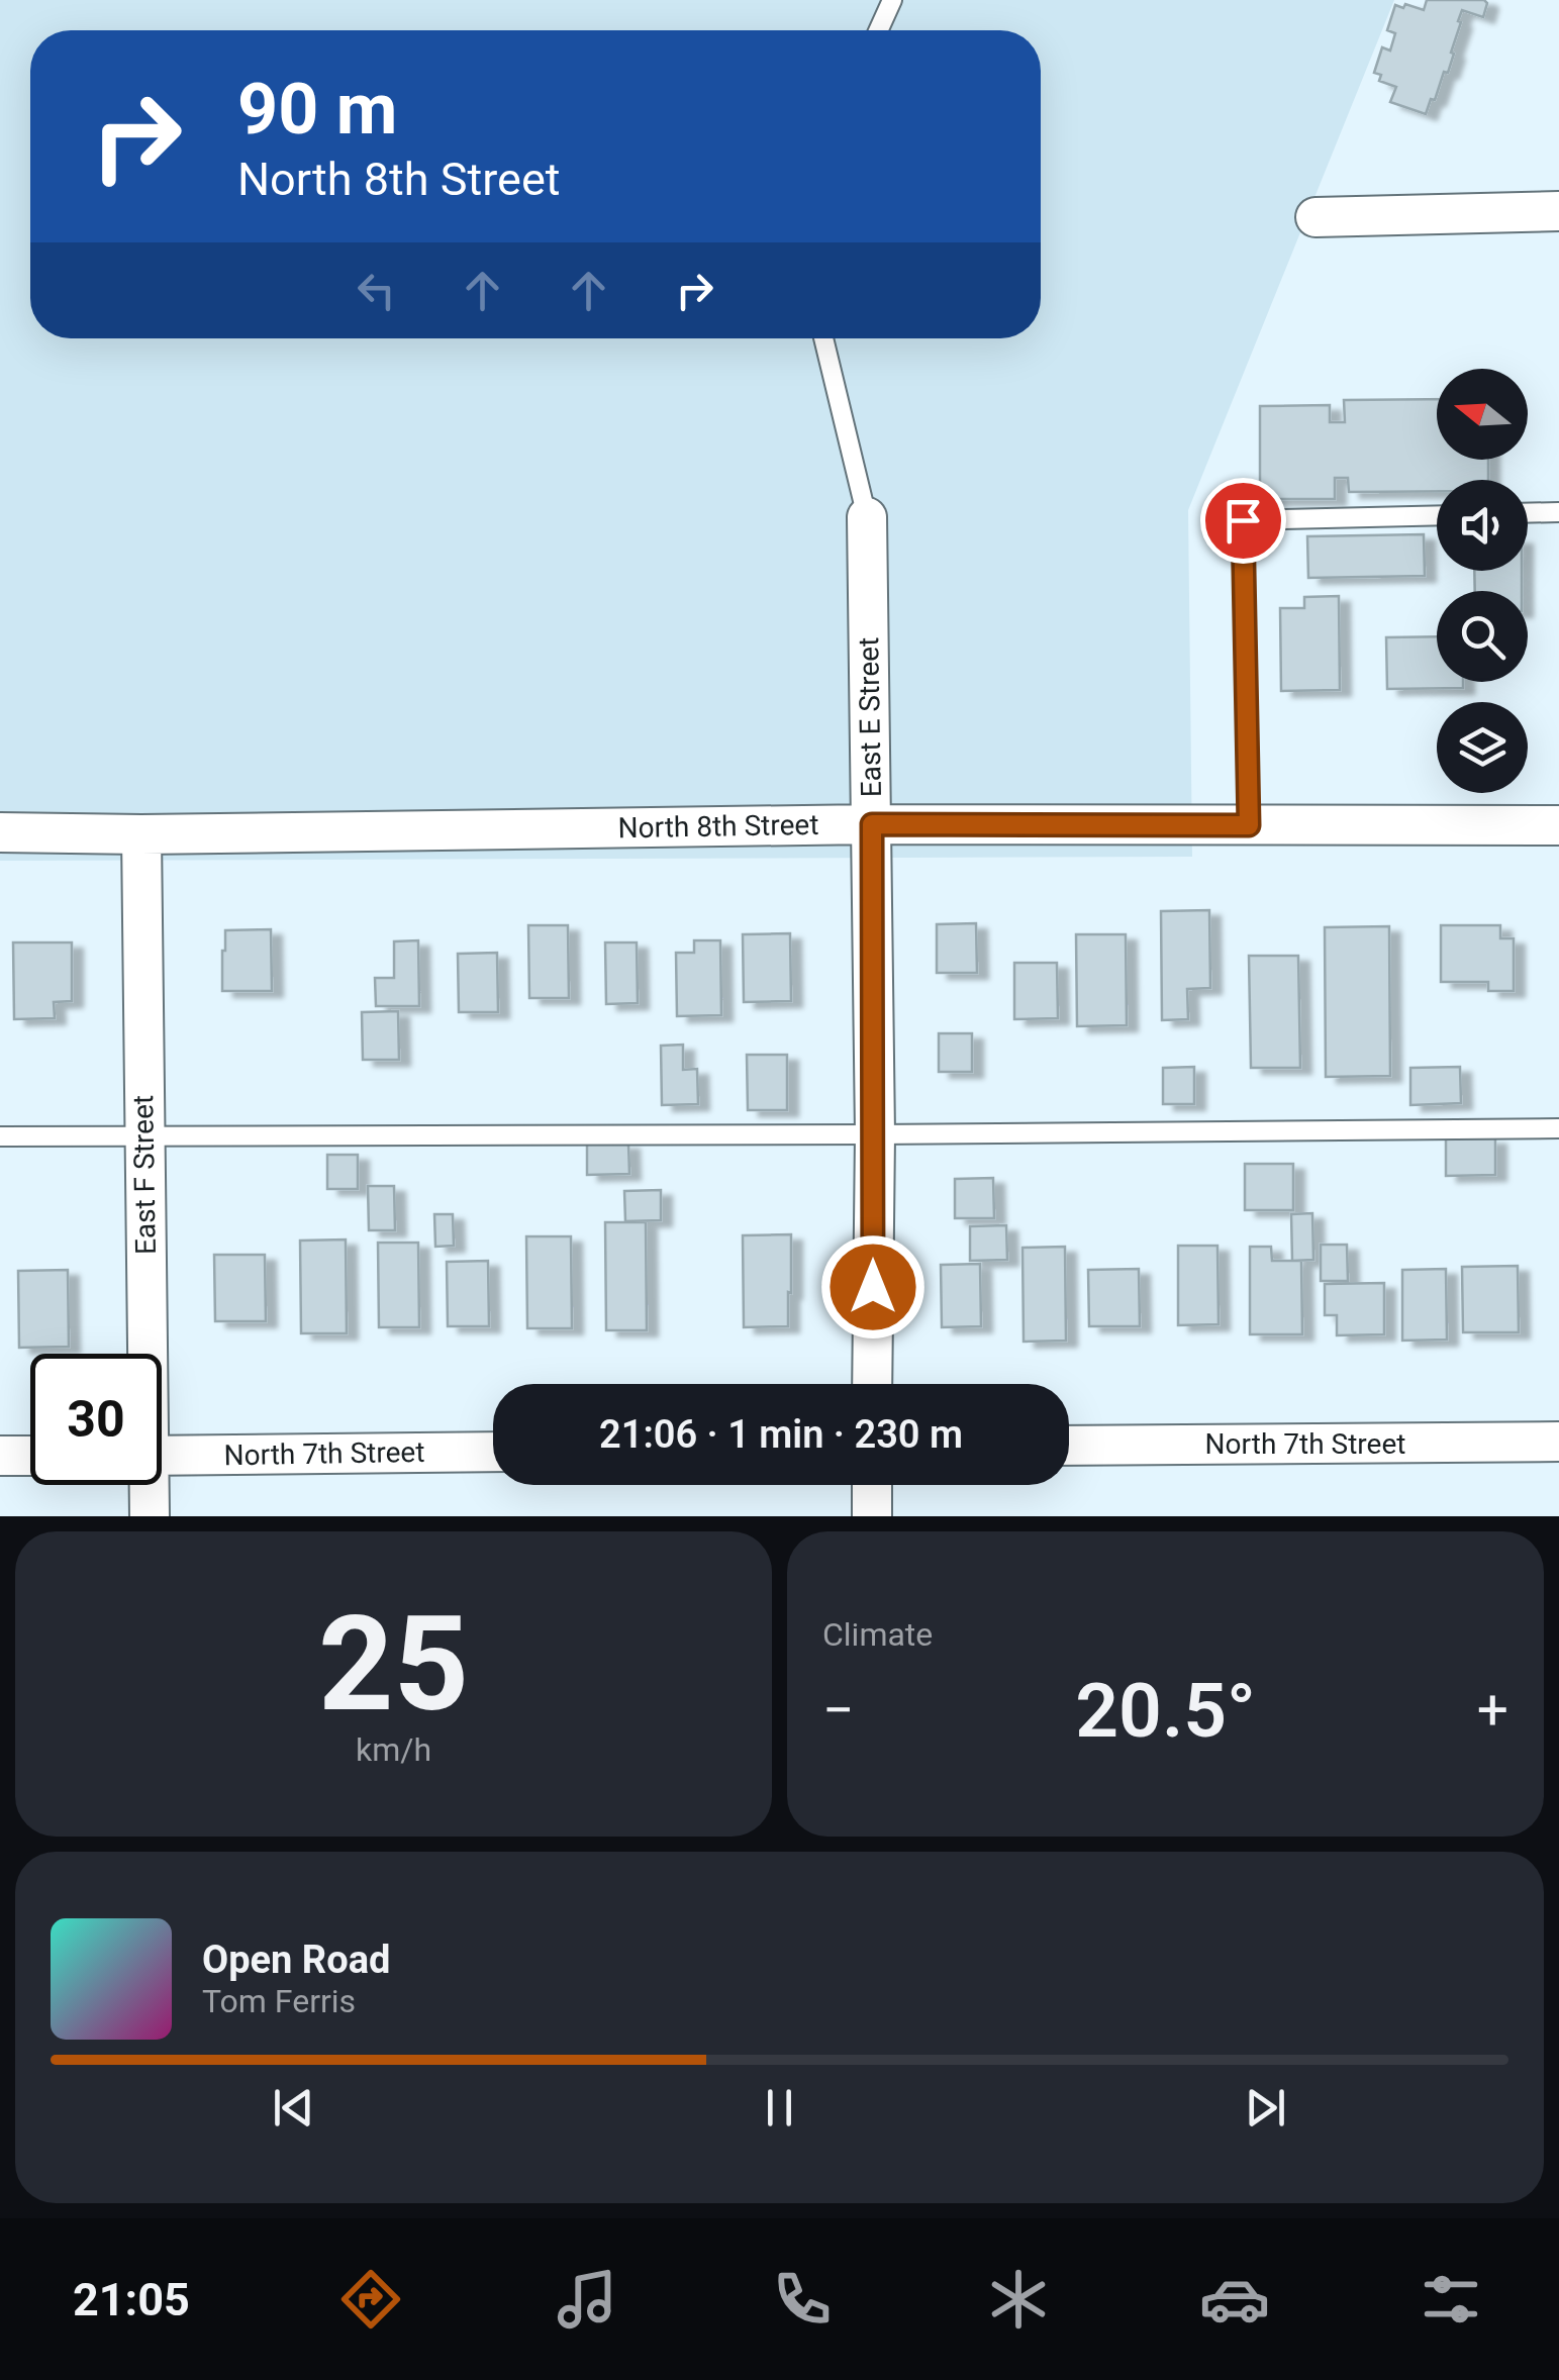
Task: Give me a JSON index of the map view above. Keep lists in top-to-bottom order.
{
  "streets": {
    "street": [
      "East E Street",
      "North 8th Street",
      "East F Street",
      "North 7th Street"
    ]
  },
  "crossings": [
    ["East E Street", "North 8th Street"],
    ["North 8th Street", "East F Street"]
  ],
  "north": "left",
  "page": {
    "turn": ["90 m", "North 8th Street"],
    "limit": "30",
    "trip": "21:06 · 1 min · 230 m",
    "tile": [
      ["25", "km/h"],
      "Climate"
    ],
    "heat": ["−", "20.5°", "+"],
    "song": ["Open Road", "Tom Ferris"],
    "tabs": "21:05"
  }
}
